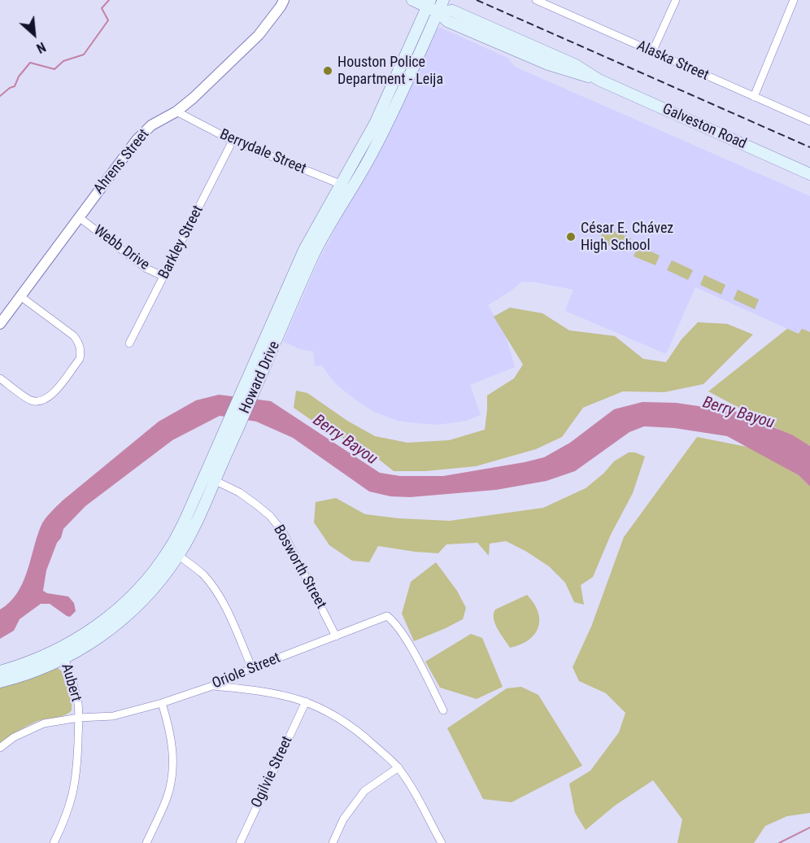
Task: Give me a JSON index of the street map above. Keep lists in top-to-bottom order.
{
  "streets": {
    "main road": ["Galveston Road", "Howard Drive"],
    "street": [
      "Alaska Street",
      "Berrydale Street",
      "Ahrens Street",
      "Barkley Street",
      "Webb Drive",
      "Bosworth Street",
      "Oriole Street",
      "Aubert",
      "Ogilvie Street"
    ]
  },
  "crossings": [
    ["Galveston Road", "Howard Drive"],
    ["Berrydale Street", "Ahrens Street"],
    ["Berrydale Street", "Barkley Street"],
    ["Berrydale Street", "Howard Drive"],
    ["Ahrens Street", "Webb Drive"],
    ["Barkley Street", "Webb Drive"],
    ["Howard Drive", "Bosworth Street"],
    ["Howard Drive", "Aubert"],
    ["Bosworth Street", "Oriole Street"],
    ["Oriole Street", "Aubert"]
  ],
  "water": ["Berry Bayou"],
  "places": ["Houston Police Department - Leija", "César E. Chávez High School"],
  "north": "bottom right"
}
